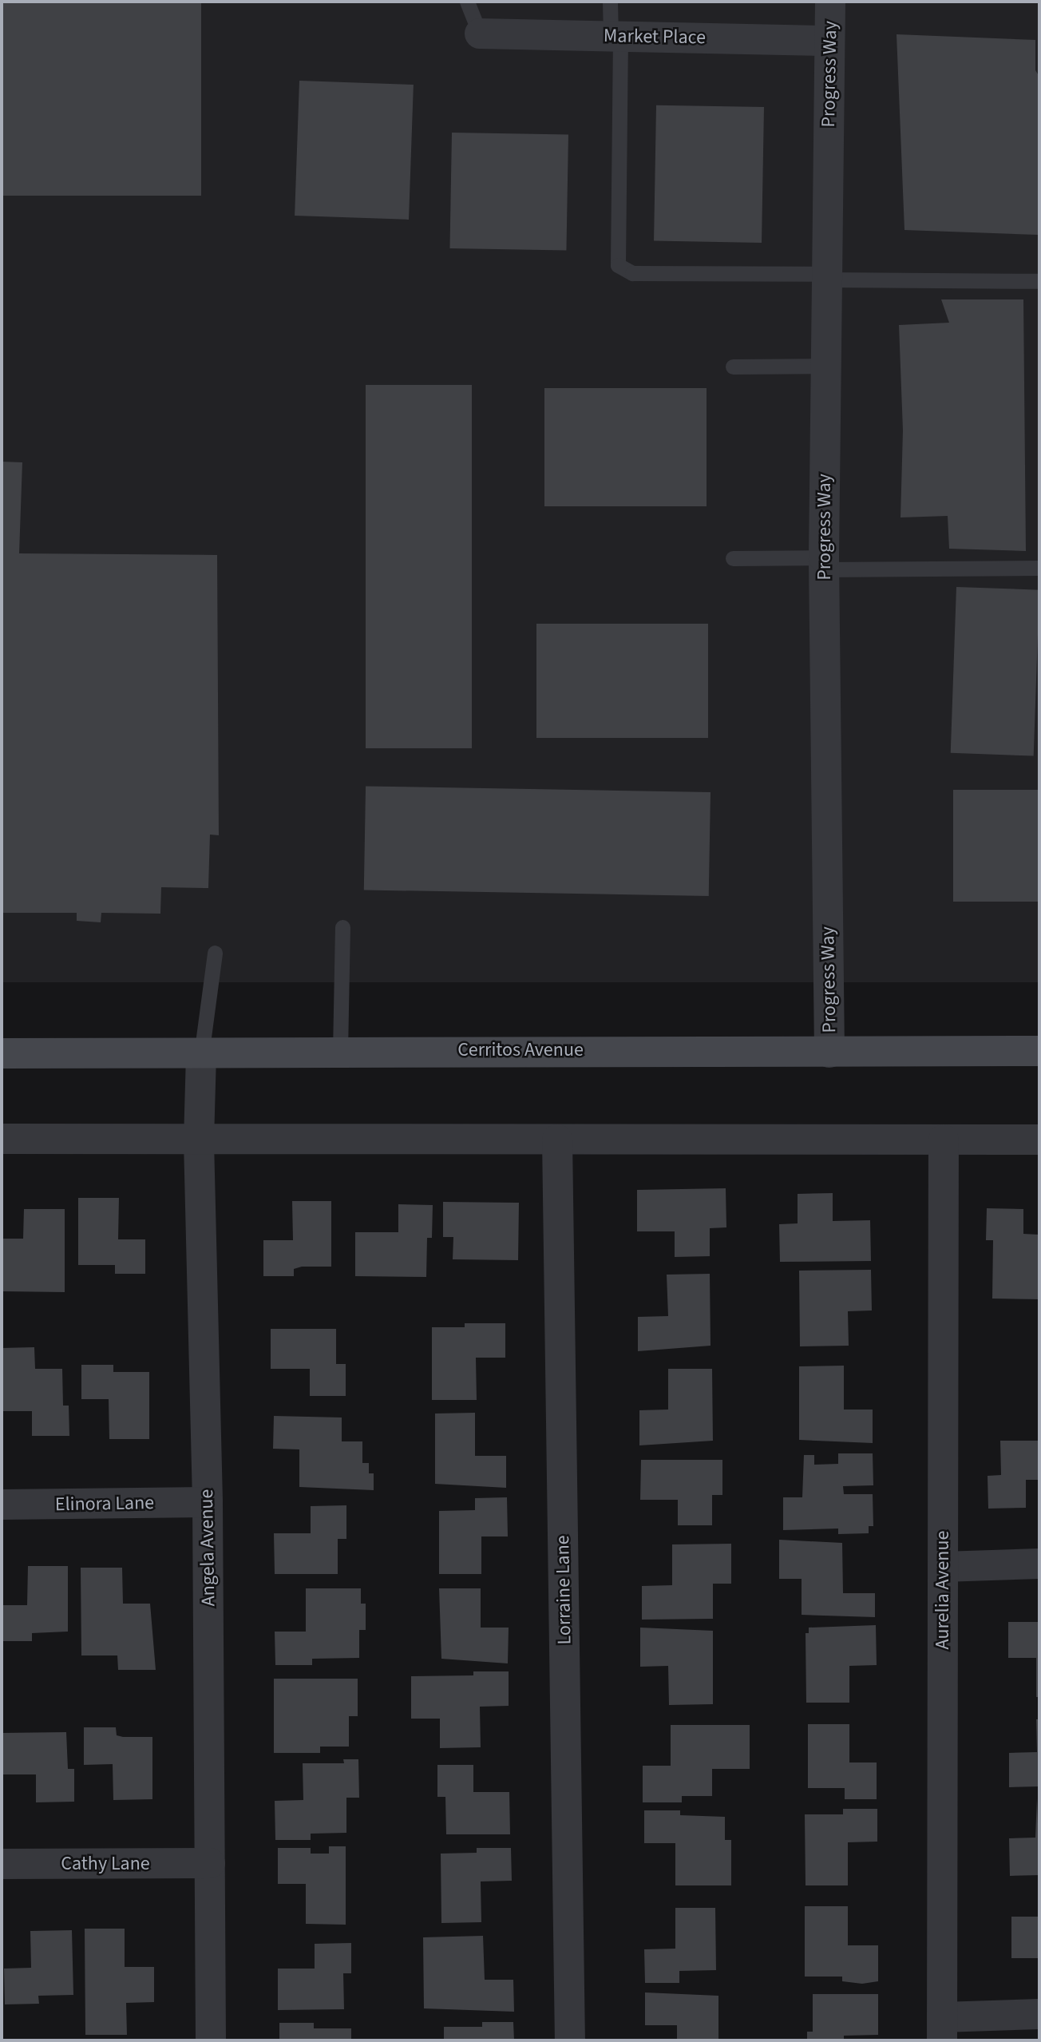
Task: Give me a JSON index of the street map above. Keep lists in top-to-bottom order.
{
  "streets": {
    "main road": ["Cerritos Avenue"],
    "street": [
      "Market Place",
      "Progress Way",
      "Elinora Lane",
      "Angela Avenue",
      "Lorraine Lane",
      "Aurelia Avenue",
      "Cathy Lane"
    ]
  },
  "crossings": [
    ["Market Place", "Progress Way"],
    ["Progress Way", "Cerritos Avenue"],
    ["Cerritos Avenue", "Angela Avenue"],
    ["Elinora Lane", "Angela Avenue"],
    ["Angela Avenue", "Cathy Lane"]
  ]
}
